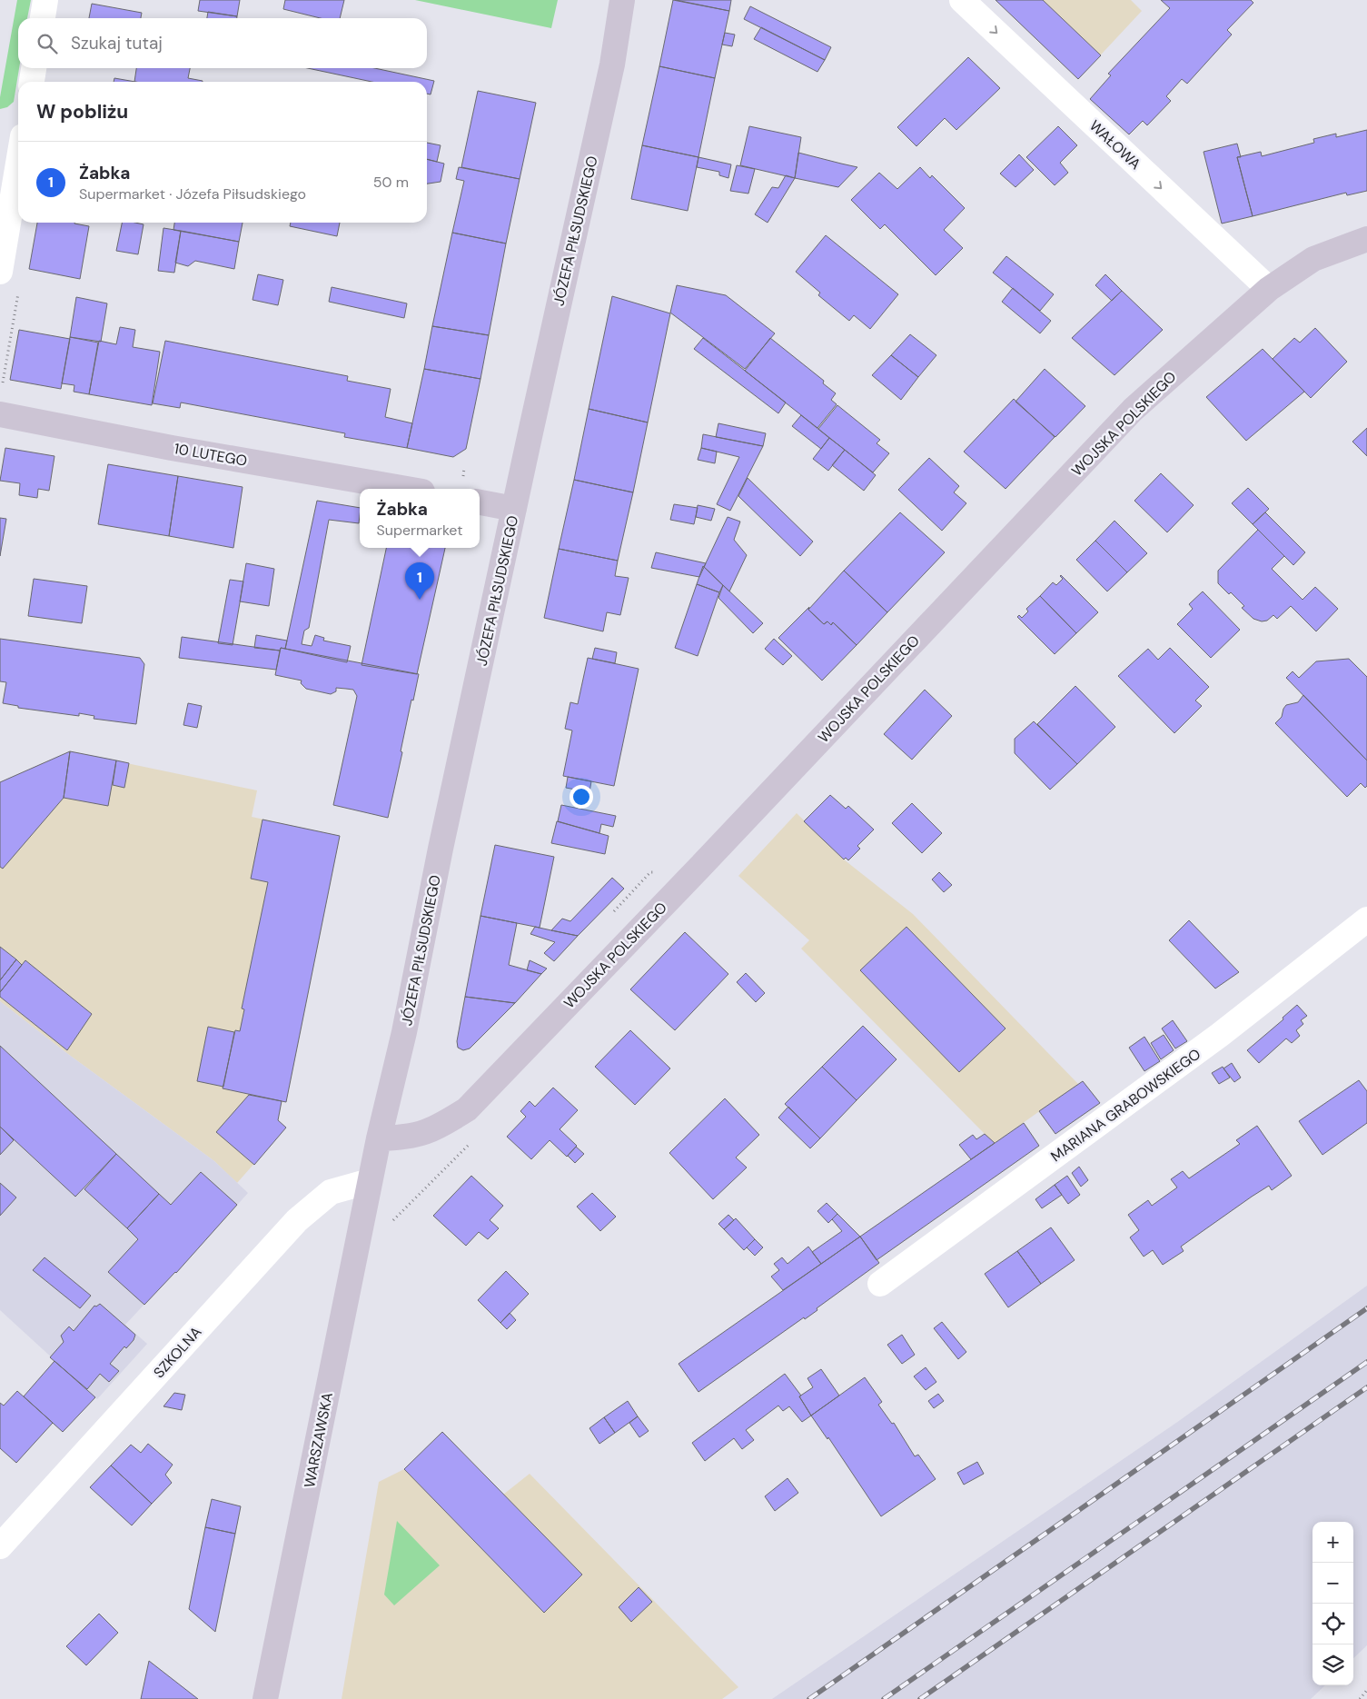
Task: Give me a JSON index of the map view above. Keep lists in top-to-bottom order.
{
  "streets": {
    "street": [
      "WAŁOWA",
      "JÓZEFA PIŁSUDSKIEGO",
      "WOJSKA POLSKIEGO",
      "10 LUTEGO",
      "MARIANA GRABOWSKIEGO",
      "SZKOLNA",
      "WARSZAWSKA"
    ]
  },
  "crossings": [
    ["WAŁOWA", "WOJSKA POLSKIEGO"],
    ["JÓZEFA PIŁSUDSKIEGO", "WOJSKA POLSKIEGO"],
    ["JÓZEFA PIŁSUDSKIEGO", "SZKOLNA"],
    ["JÓZEFA PIŁSUDSKIEGO", "WARSZAWSKA"],
    ["SZKOLNA", "WARSZAWSKA"]
  ],
  "one_way": ["WAŁOWA"],
  "page": {
    "search": "Szukaj tutaj",
    "heading": "W pobliżu",
    "list": [
      {
        "mark": "1",
        "name": "Żabka",
        "note": "Supermarket · Józefa Piłsudskiego",
        "value": "50 m"
      }
    ],
    "popup": ["Żabka", "Supermarket"],
    "pins": "1",
    "map_buttons": ["+", "−"]
  }
}
